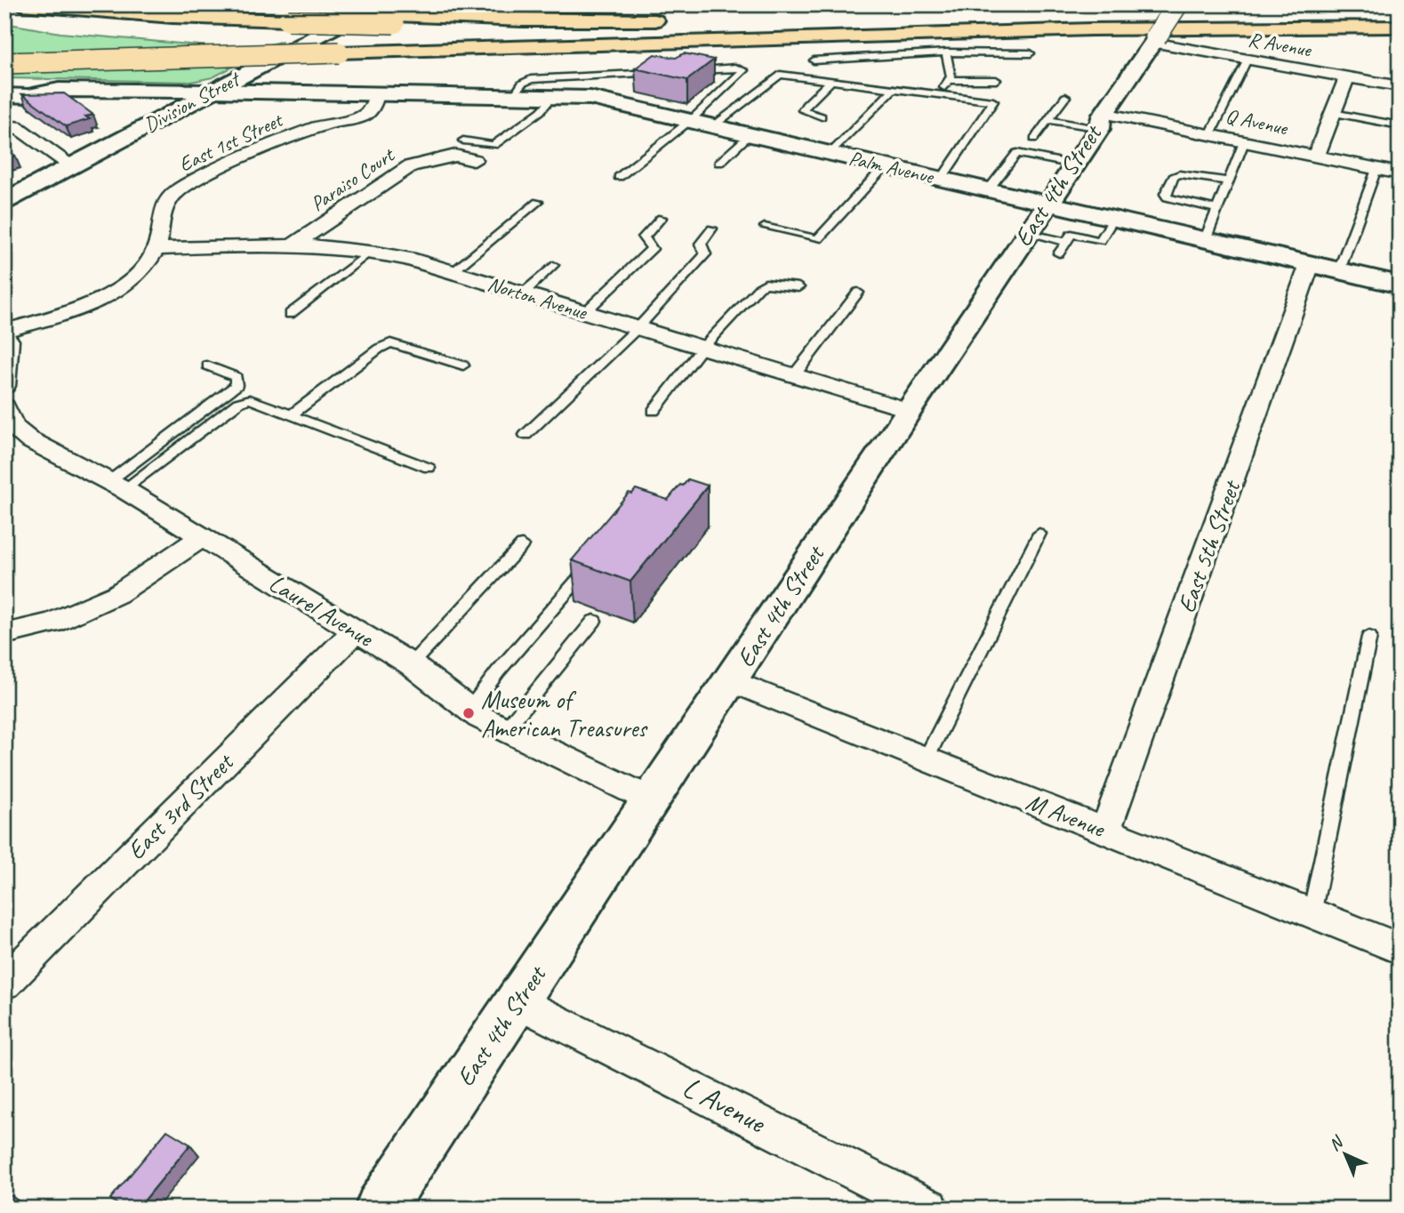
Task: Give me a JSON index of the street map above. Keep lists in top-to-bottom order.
{
  "streets": {
    "street": [
      "R Avenue",
      "Division Street",
      "Q Avenue",
      "East 1st Street",
      "Palm Avenue",
      "Paraiso Court",
      "East 4th Street",
      "Norton Avenue",
      "East 5th Street",
      "Laurel Avenue",
      "East 3rd Street",
      "M Avenue",
      "L Avenue"
    ]
  },
  "crossings": [
    ["R Avenue", "East 4th Street"],
    ["Division Street", "Palm Avenue"],
    ["Q Avenue", "East 4th Street"],
    ["East 1st Street", "Norton Avenue"],
    ["Palm Avenue", "East 4th Street"],
    ["Palm Avenue", "East 5th Street"],
    ["Paraiso Court", "Norton Avenue"],
    ["East 4th Street", "Norton Avenue"],
    ["East 4th Street", "Laurel Avenue"],
    ["East 4th Street", "M Avenue"],
    ["East 4th Street", "L Avenue"],
    ["East 5th Street", "M Avenue"],
    ["Laurel Avenue", "East 3rd Street"]
  ],
  "places": ["Museum of American Treasures"],
  "north": "top left"
}
